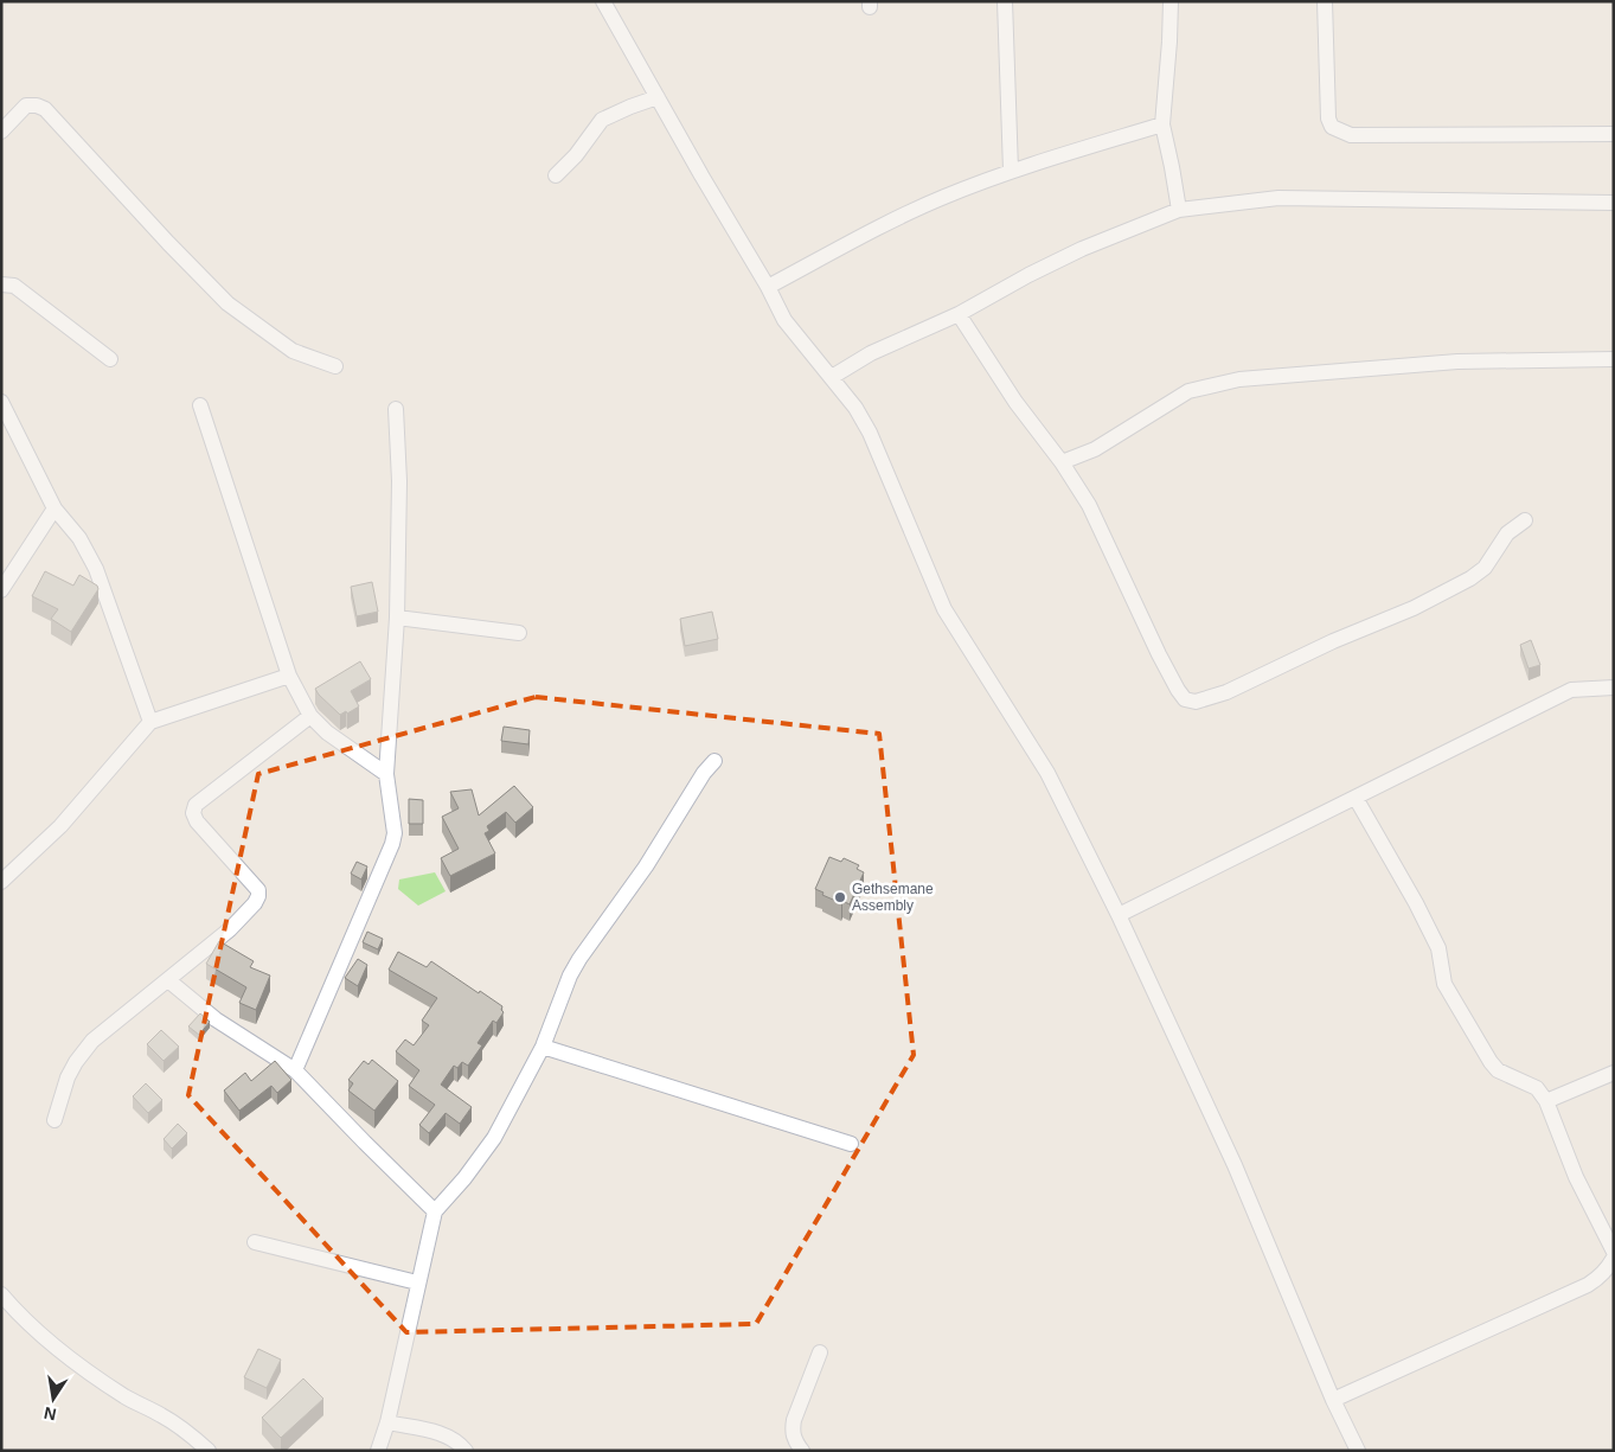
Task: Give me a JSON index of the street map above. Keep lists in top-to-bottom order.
{
  "places": ["Gethsemane Assembly"],
  "north": "bottom"
}
